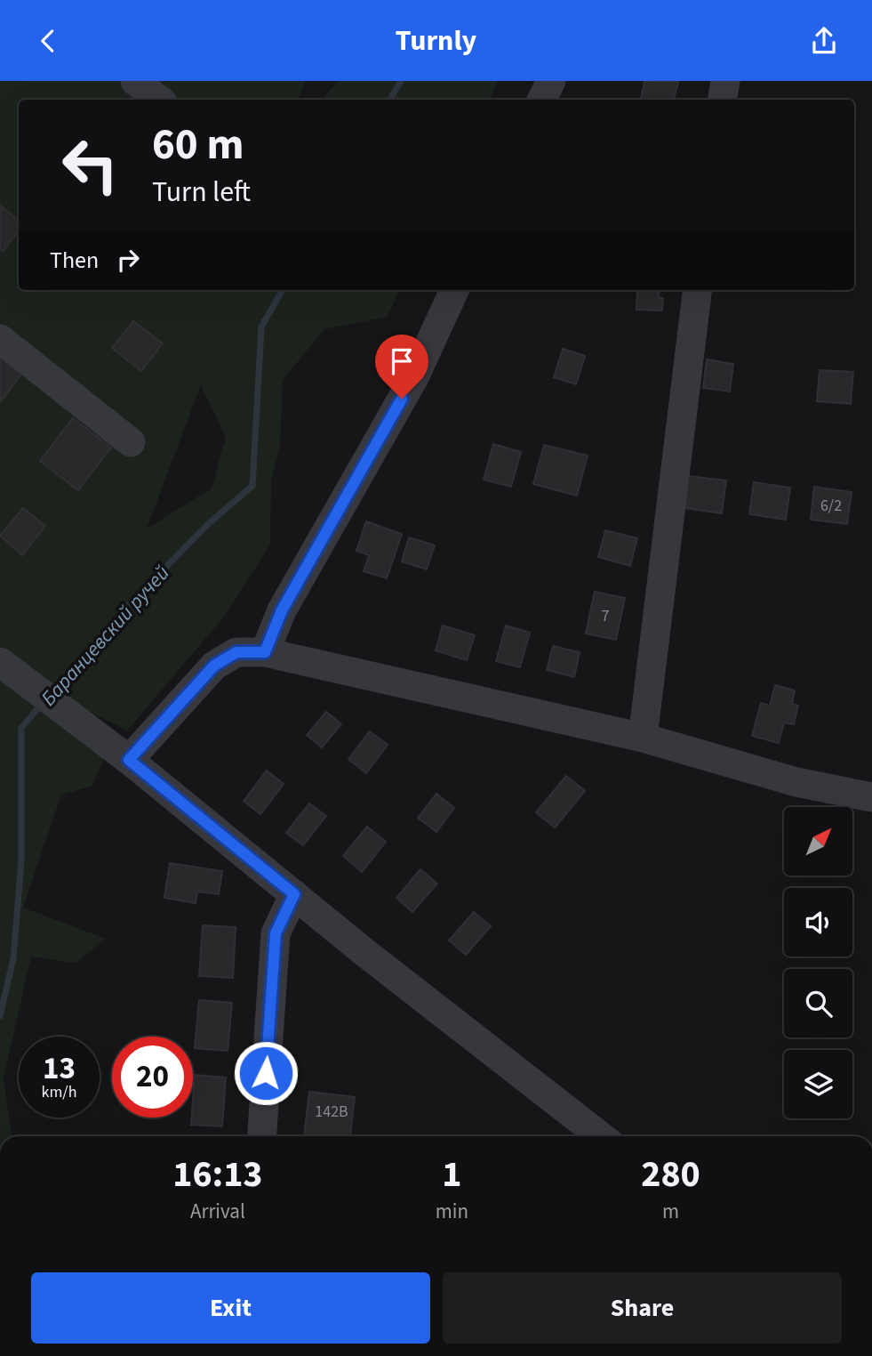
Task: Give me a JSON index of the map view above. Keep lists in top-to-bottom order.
{
  "water": ["Баранцевский ручей"],
  "house_numbers": ["6/2", "7", "142В"],
  "north": "top right",
  "page": {
    "header": "Turnly",
    "turn": ["60 m", "Turn left"],
    "then": "Then",
    "speed": "13 km/h",
    "limit": "20",
    "eta": [
      "16:13",
      "Arrival",
      "1",
      "min",
      "280",
      "m"
    ],
    "buttons": ["Exit", "Share"]
  }
}
